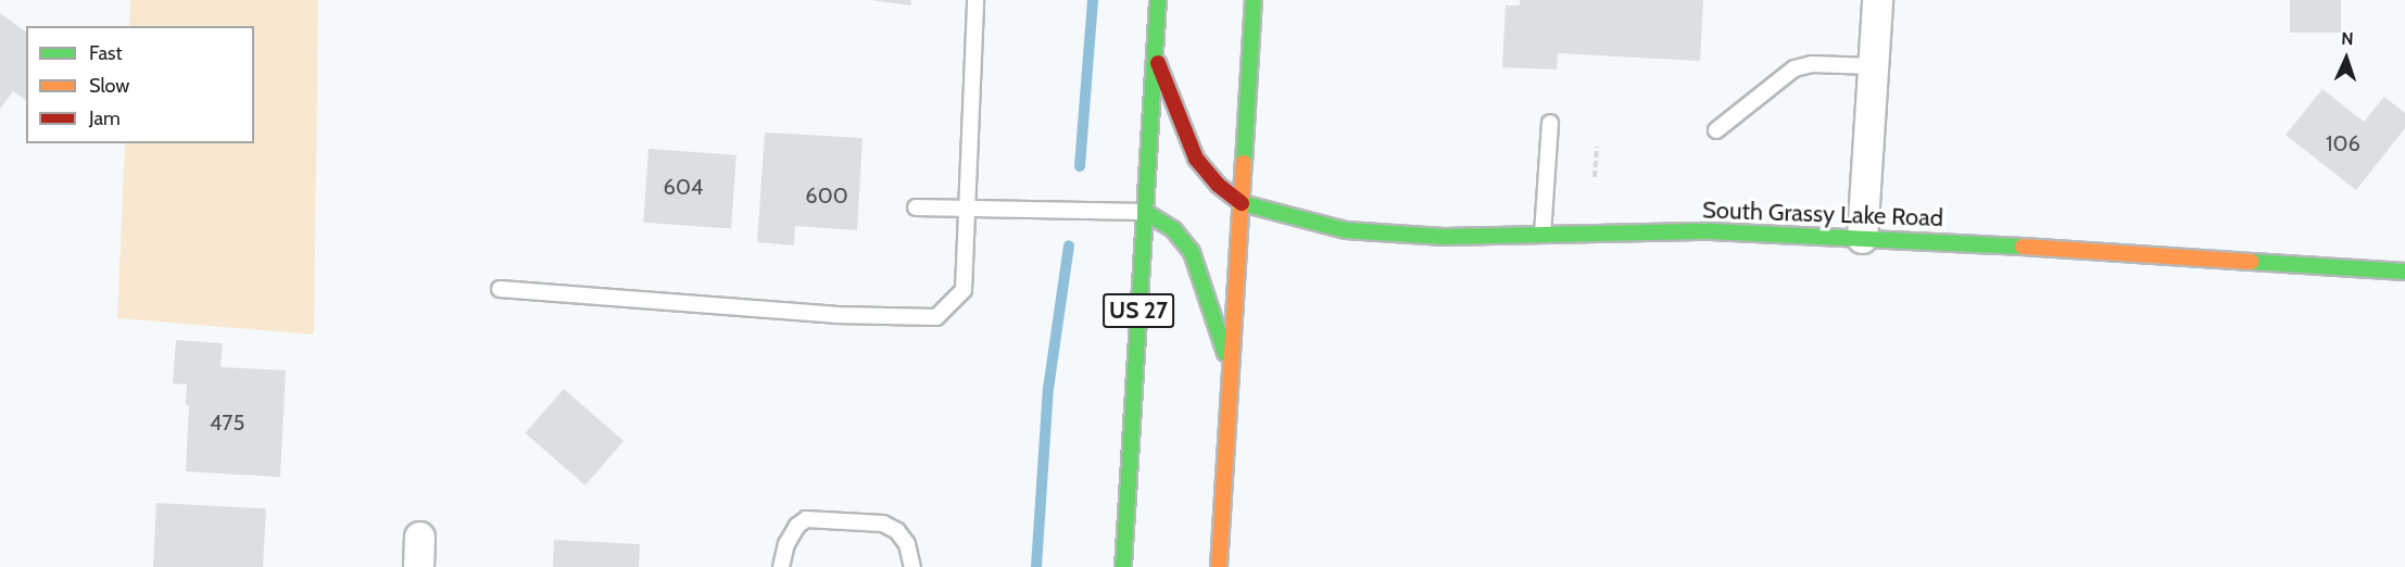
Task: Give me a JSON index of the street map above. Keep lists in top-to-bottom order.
{
  "streets": {
    "main road": ["South Grassy Lake Road", "US 27"]
  },
  "house_numbers": [
    "106",
    "604",
    "600",
    "475"
  ],
  "legend": ["Fast", "Slow", "Jam"],
  "north": "top"
}
